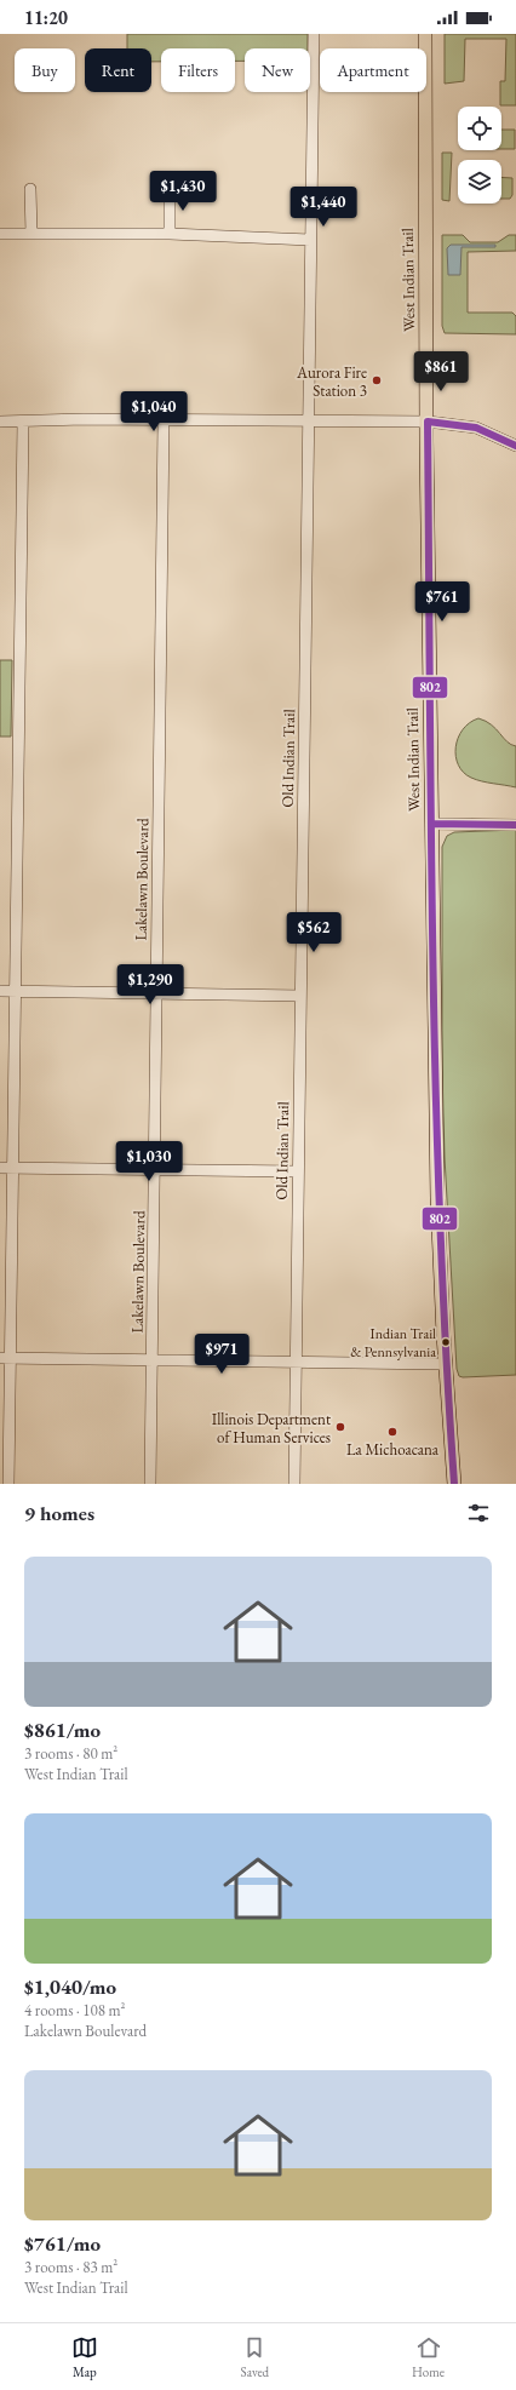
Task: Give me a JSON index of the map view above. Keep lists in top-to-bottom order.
{
  "streets": {
    "main road": ["West Indian Trail"],
    "street": ["Old Indian Trail", "Lakelawn Boulevard"]
  },
  "places": [
    "Aurora Fire Station 3",
    "Indian Trail & Pennsylvania",
    "Illinois Department of Human Services",
    "La Michoacana"
  ],
  "lines": ["transit line 802"],
  "page": {
    "status": "11:20",
    "chip": [
      "Buy",
      "Rent",
      "Filters",
      "New",
      "Apartment"
    ],
    "price": [
      "$1,430",
      "$1,440",
      "$861",
      "$1,040",
      "$761",
      "$562",
      "$1,290",
      "$1,030",
      "$971"
    ],
    "heading": "9 homes",
    "list": [
      {
        "name": "$861/mo",
        "note": "3 rooms · 80 m² · West Indian Trail"
      },
      {
        "name": "$1,040/mo",
        "note": "4 rooms · 108 m² · Lakelawn Boulevard"
      },
      {
        "name": "$761/mo",
        "note": "3 rooms · 83 m² · West Indian Trail"
      }
    ],
    "tabs": ["Map", "Saved", "Home"]
  }
}
